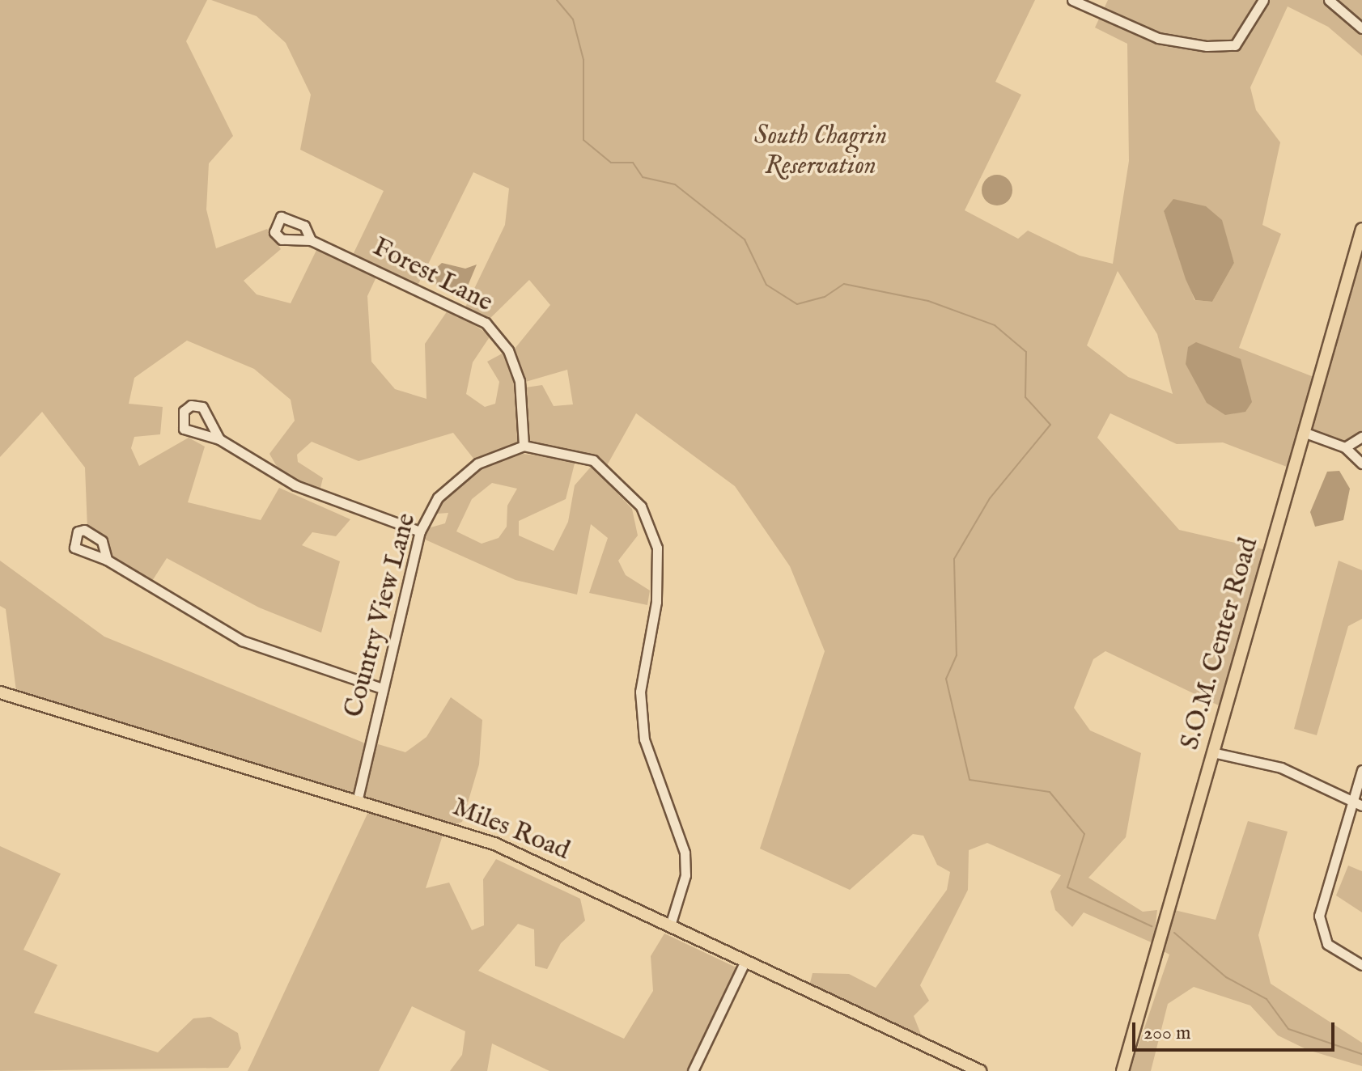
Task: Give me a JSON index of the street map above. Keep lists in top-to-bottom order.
{
  "streets": {
    "main road": ["S.O.M. Center Road", "Miles Road"],
    "street": ["Forest Lane", "Country View Lane"]
  },
  "crossings": [
    ["Forest Lane", "Country View Lane"],
    ["Country View Lane", "Miles Road"]
  ],
  "parks": ["South Chagrin Reservation"],
  "scale_bar": "200 m"
}
